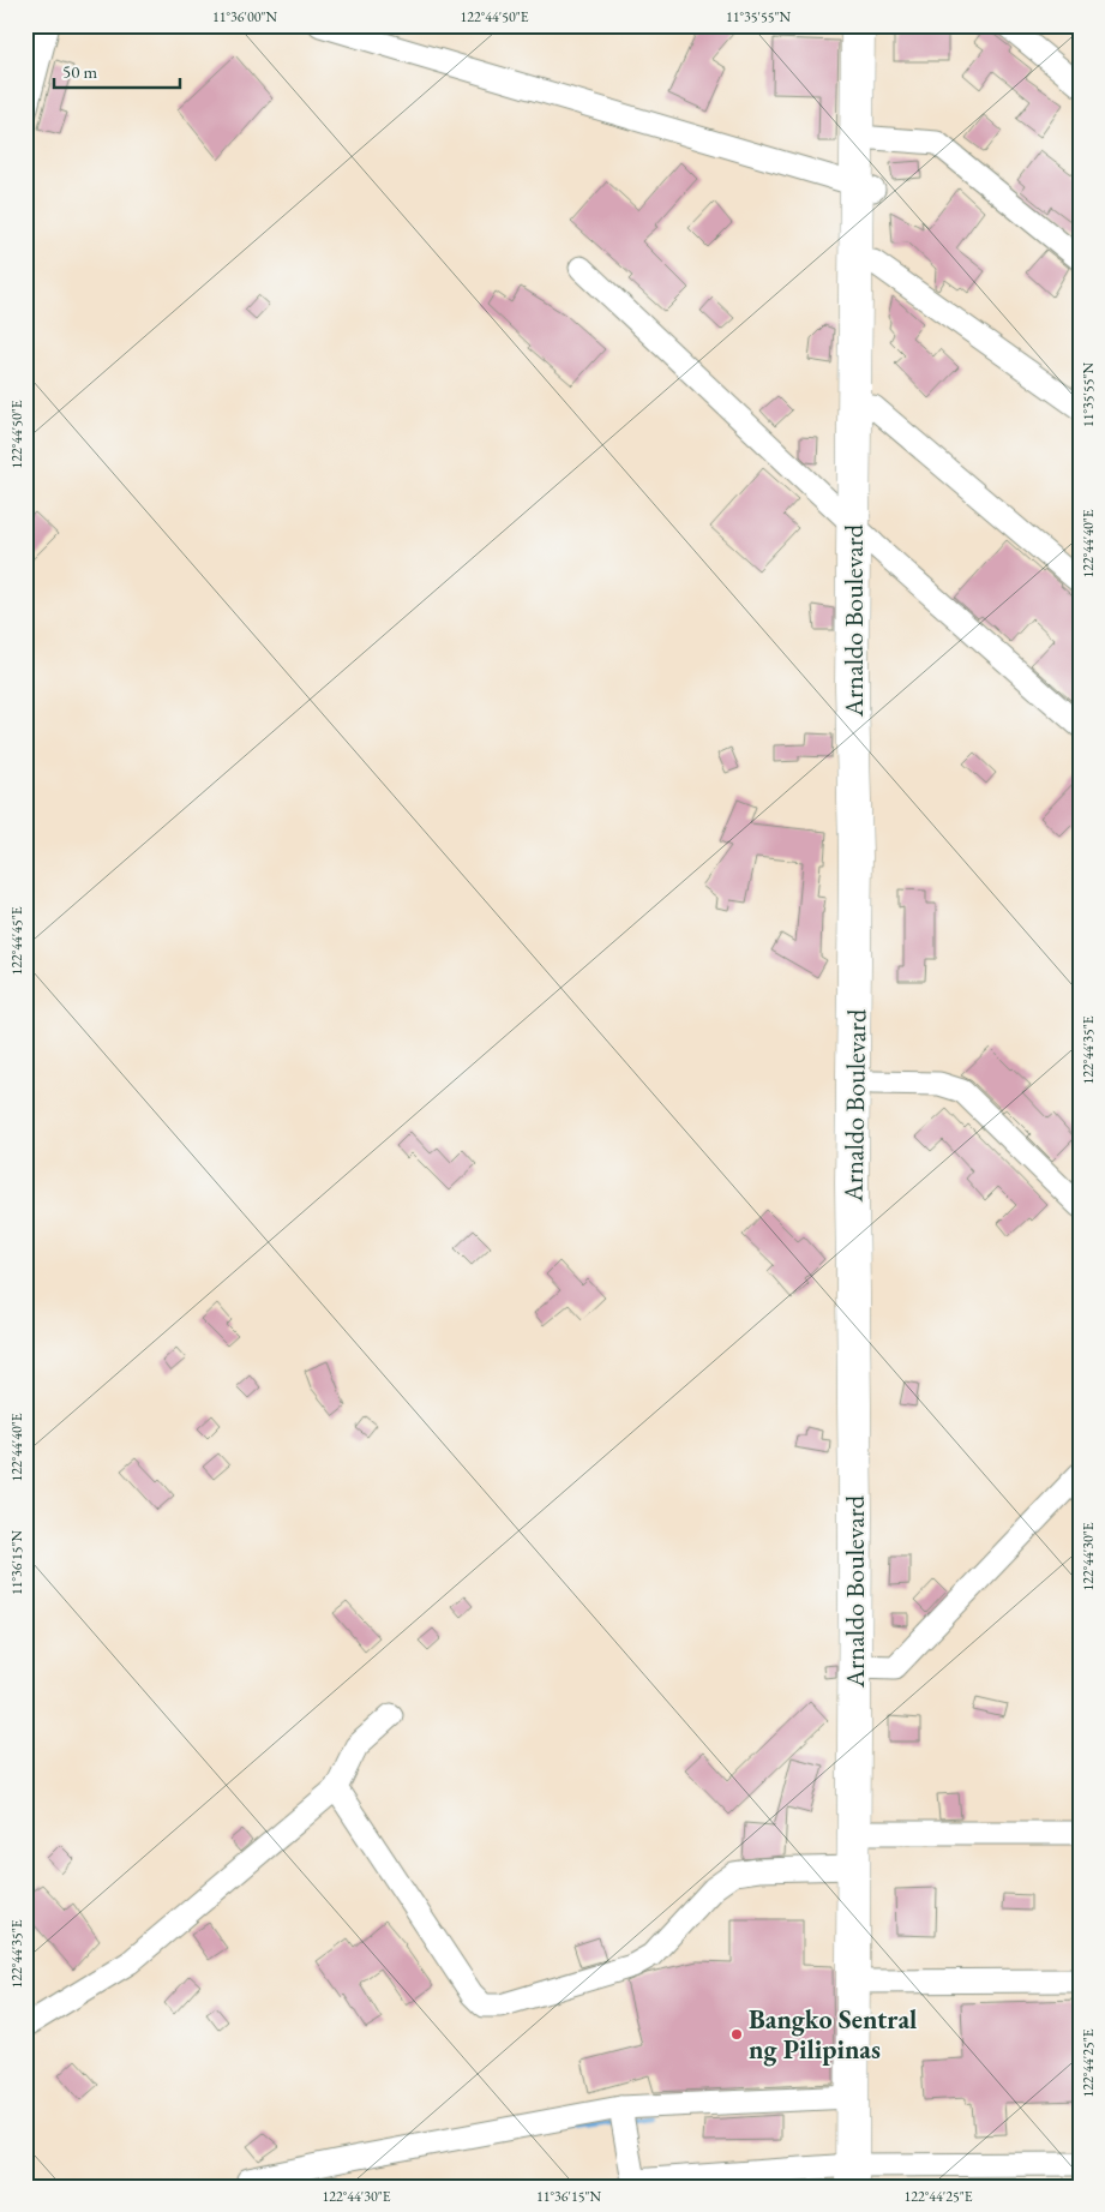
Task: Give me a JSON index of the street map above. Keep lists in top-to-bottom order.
{
  "streets": {
    "highway": ["Arnaldo Boulevard"]
  },
  "places": ["Bangko Sentral ng Pilipinas"],
  "scale_bar": "50 m",
  "coordinates": [
    "11°36'00\"N",
    "122°44'50\"E",
    "11°35'55\"N",
    "122°44'40\"E",
    "122°44'45\"E",
    "122°44'35\"E",
    "122°44'30\"E",
    "11°36'15\"N",
    "122°44'25\"E"
  ]
}
